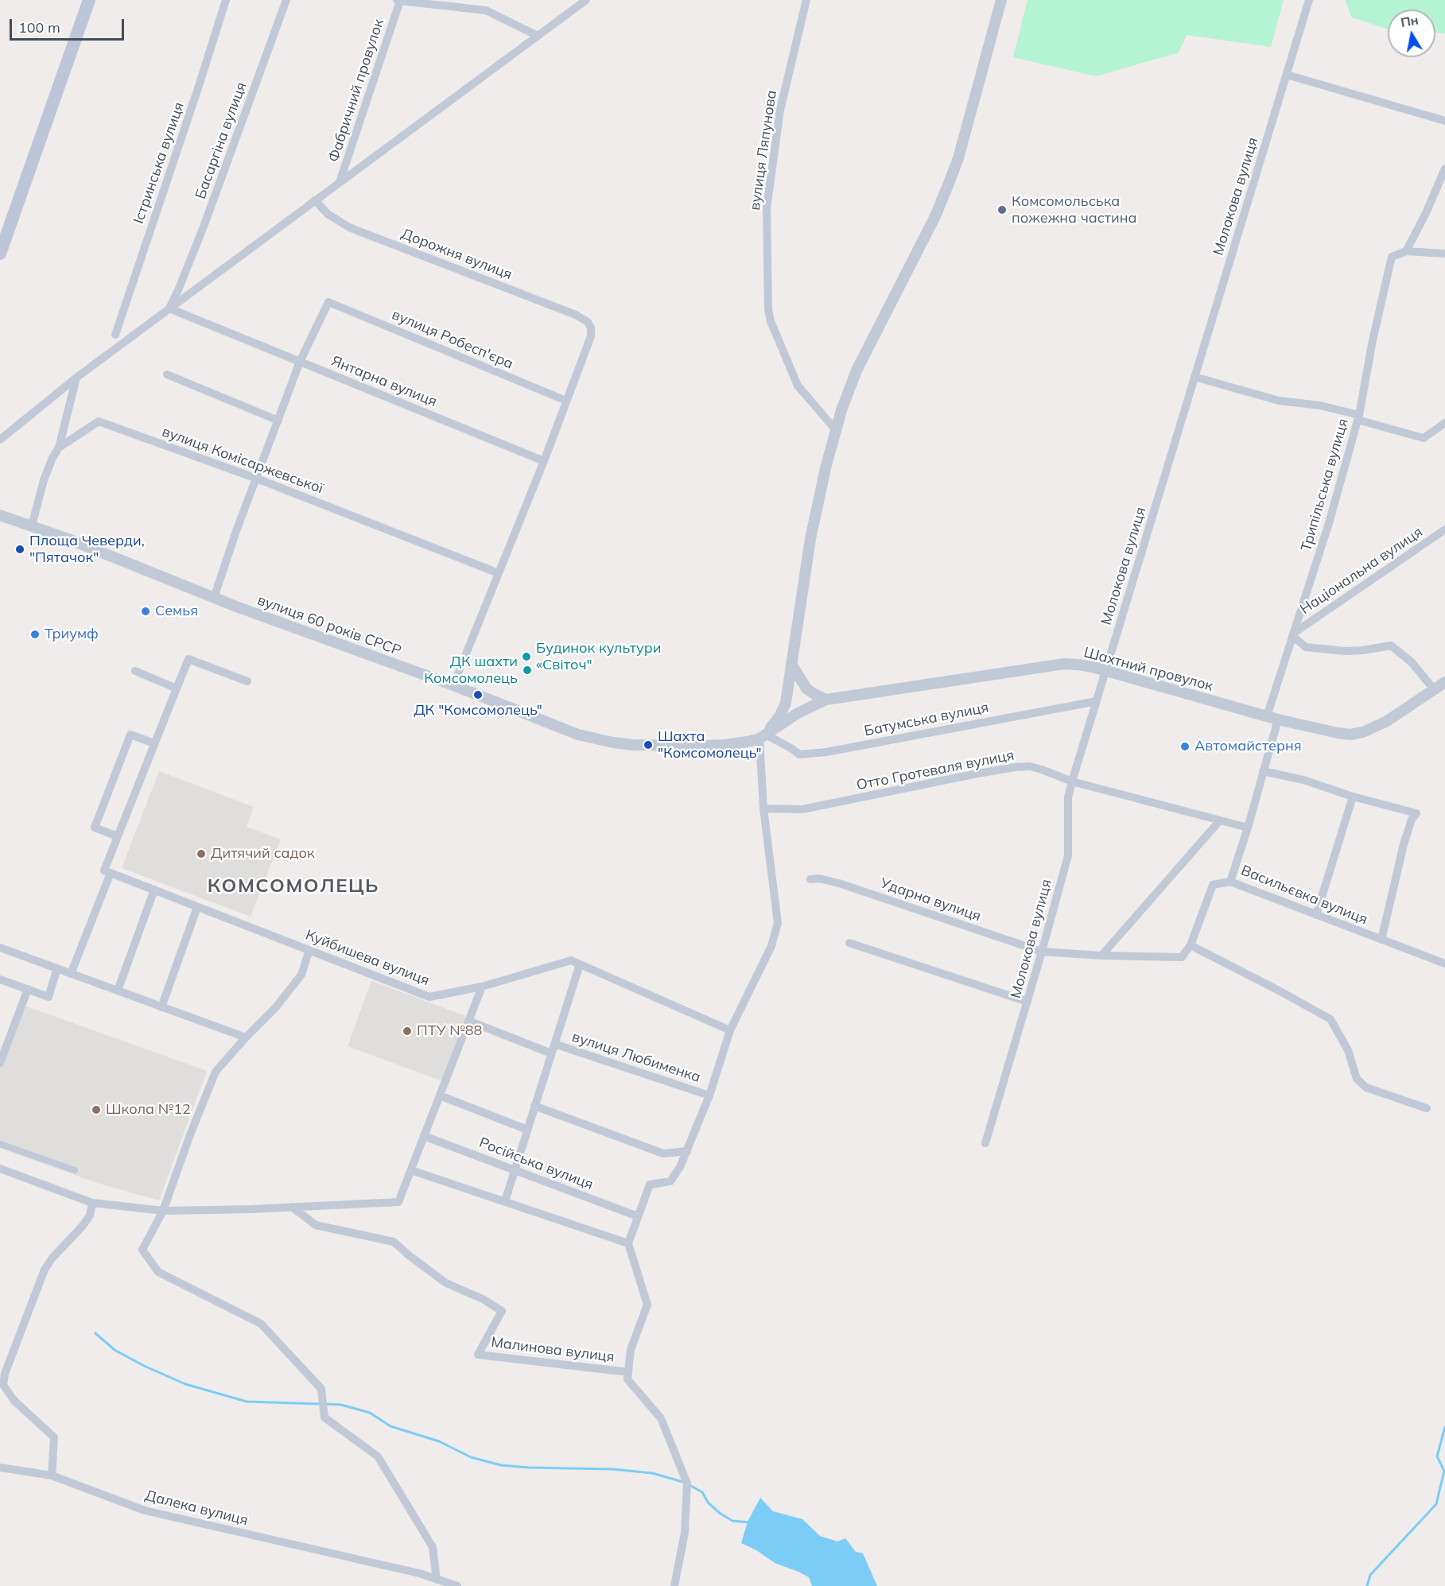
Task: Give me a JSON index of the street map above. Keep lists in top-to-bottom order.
{
  "streets": {
    "street": [
      "Фабричний провулок",
      "Басаргіна вулиця",
      "вулиця Ляпунова",
      "Істринська вулиця",
      "Молокова вулиця",
      "Дорожня вулиця",
      "вулиця Робесп'єра",
      "Янтарна вулиця",
      "вулиця Комісаржевської",
      "Трипільська вулиця",
      "Національна вулиця",
      "вулиця 60 років СРСР",
      "Шахтний провулок",
      "Батумська вулиця",
      "Отто Гротеваля вулиця",
      "Васильєвка вулиця",
      "Ударна вулиця",
      "Куйбишева вулиця",
      "вулиця Любименка",
      "Російська вулиця",
      "Малинова вулиця",
      "Далека вулиця"
    ]
  },
  "crossings": [
    ["Басаргіна вулиця", "Янтарна вулиця"],
    ["Молокова вулиця", "Шахтний провулок"],
    ["Молокова вулиця", "Батумська вулиця"],
    ["Молокова вулиця", "Отто Гротеваля вулиця"],
    ["Молокова вулиця", "Ударна вулиця"],
    ["Дорожня вулиця", "вулиця Робесп'єра"],
    ["вулиця Робесп'єра", "Янтарна вулиця"],
    ["вулиця Комісаржевської", "вулиця 60 років СРСР"],
    ["Трипільська вулиця", "Національна вулиця"],
    ["Трипільська вулиця", "Шахтний провулок"],
    ["вулиця 60 років СРСР", "Шахтний провулок"],
    ["вулиця 60 років СРСР", "Батумська вулиця"],
    ["Шахтний провулок", "Батумська вулиця"],
    ["Шахтний провулок", "Васильєвка вулиця"],
    ["Отто Гротеваля вулиця", "Васильєвка вулиця"]
  ],
  "districts": ["КОМСОМОЛЕЦЬ"],
  "places": [
    "Комсомольська пожежна частина",
    "Площа Чеверди, \"Пятачок\"",
    "Семья",
    "Триумф",
    "Будинок культури «Світоч\"",
    "ДК шахти Комсомолець",
    "ДК \"Комсомолець\"",
    "Шахта \"Комсомолець\"",
    "Автомайстерня",
    "Дитячий садок",
    "ПТУ №88",
    "Школа №12"
  ],
  "scale_bar": "100 m",
  "north": "top"
}
